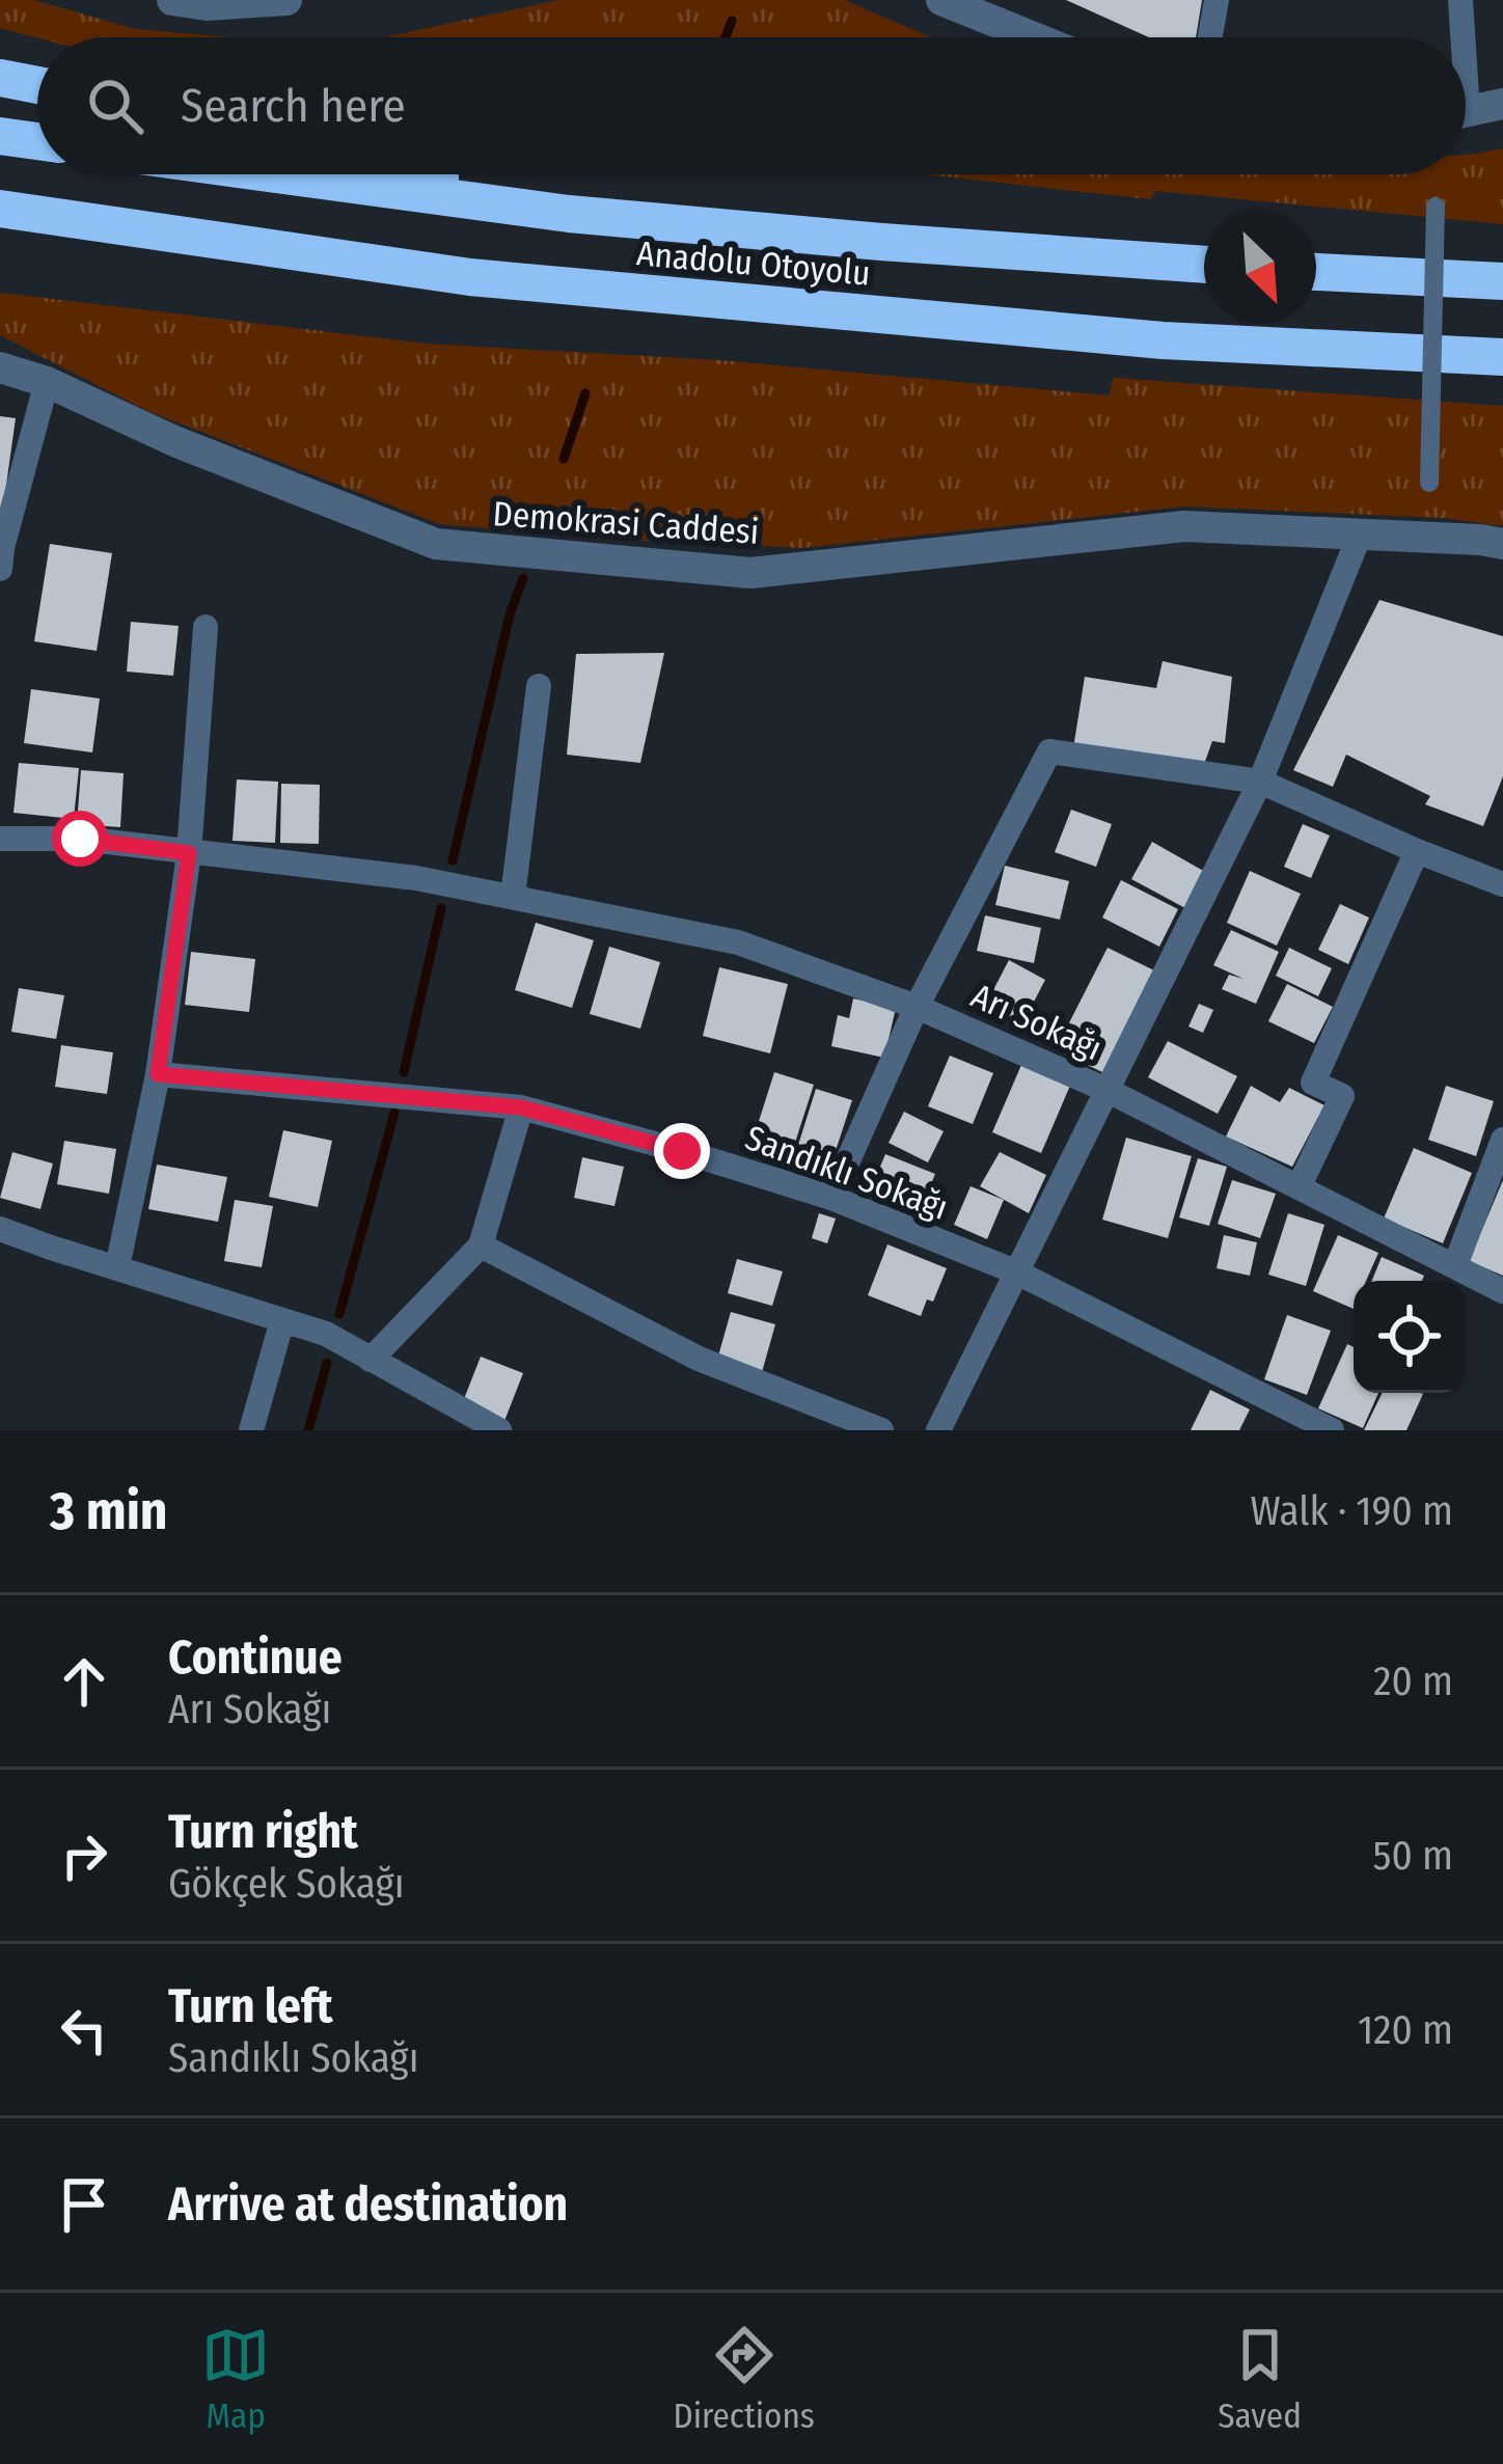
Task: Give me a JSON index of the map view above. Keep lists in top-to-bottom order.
{
  "streets": {
    "highway": ["Anadolu Otoyolu"],
    "street": ["Demokrasi Caddesi", "Arı Sokağı", "Sandıklı Sokağı"]
  },
  "north": "bottom right",
  "page": {
    "search": "Search here",
    "heading": ["3 min", "Walk · 190 m"],
    "list": [
      ["Continue", "Arı Sokağı", "20 m"],
      ["Turn right", "Gökçek Sokağı", "50 m"],
      ["Turn left", "Sandıklı Sokağı", "120 m"],
      "Arrive at destination"
    ],
    "nav": ["Map", "Directions", "Saved"]
  }
}
